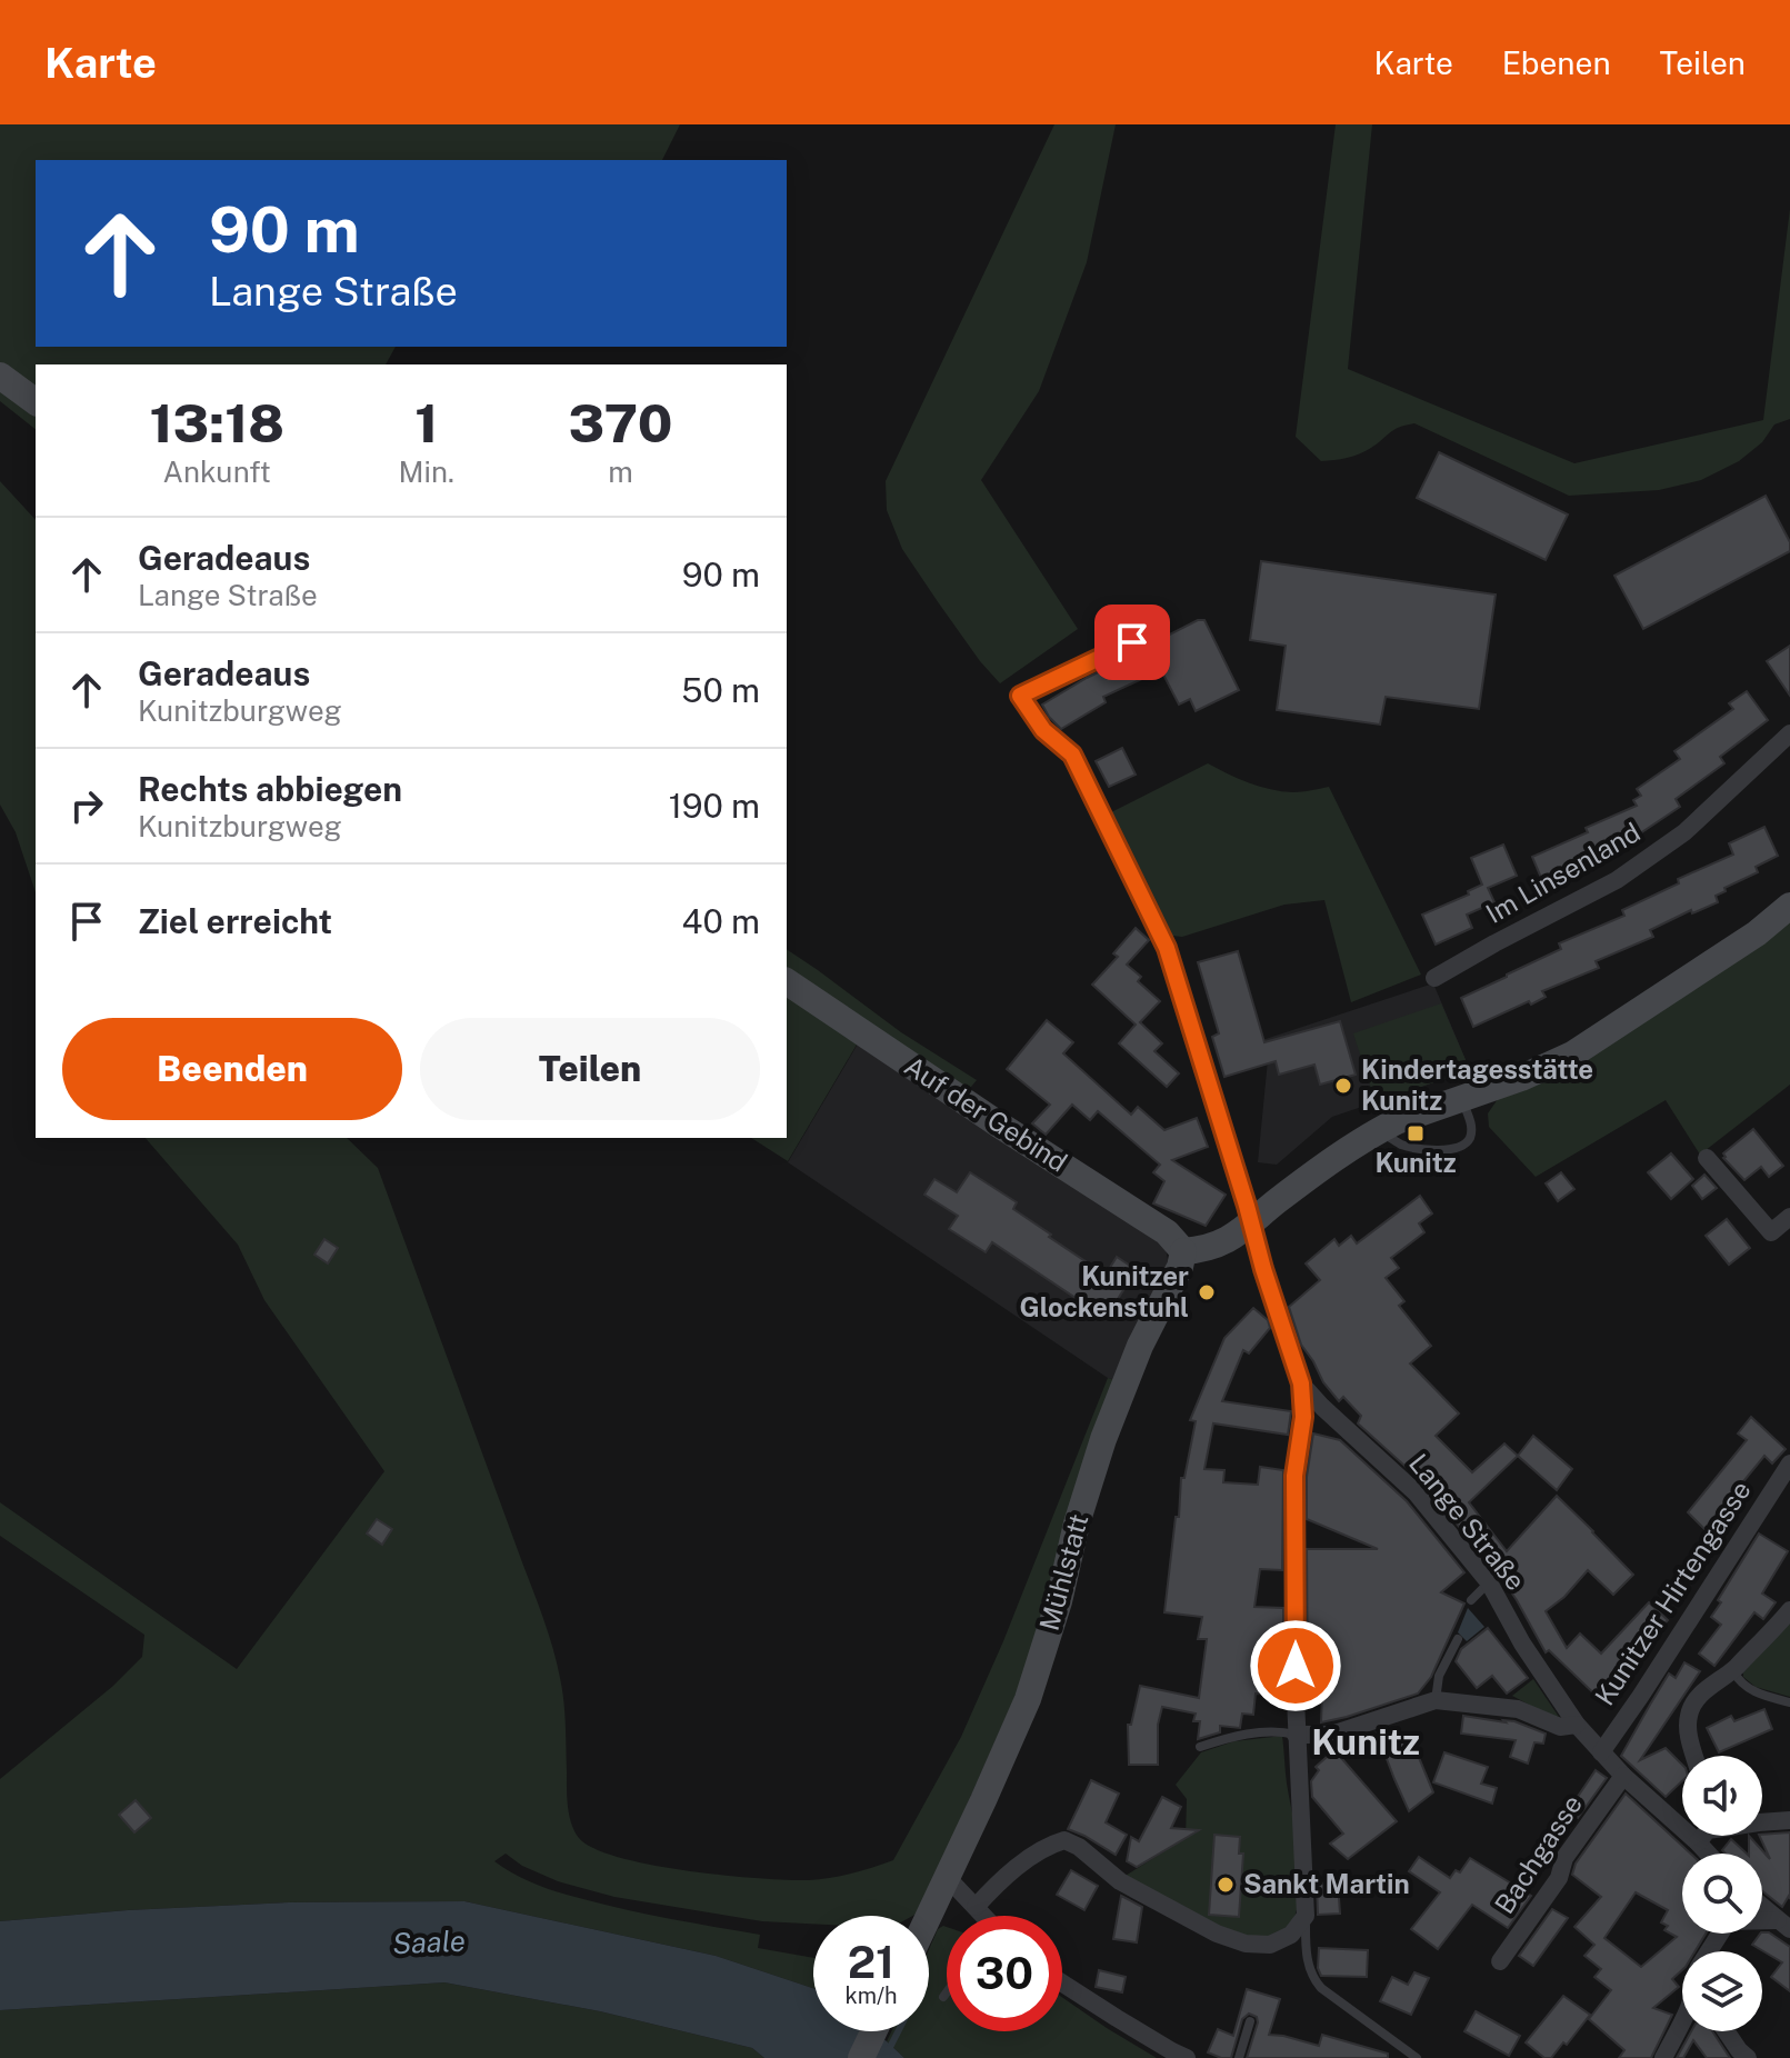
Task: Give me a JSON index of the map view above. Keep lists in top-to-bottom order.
{
  "streets": {
    "street": [
      "Im Linsenland",
      "Auf der Gebind",
      "Lange Straße",
      "Mühlstatt",
      "Kunitzer Hirtengasse",
      "Bachgasse"
    ]
  },
  "crossings": [
    ["Auf der Gebind", "Mühlstatt"],
    ["Lange Straße", "Kunitzer Hirtengasse"],
    ["Lange Straße", "Bachgasse"]
  ],
  "districts": ["Kunitz"],
  "water": ["Saale"],
  "places": {
    "other": ["Kindertagesstätte Kunitz", "Kunitzer Glockenstuhl", "Sankt Martin"],
    "transit": ["Kunitz"]
  },
  "page": {
    "header": "Karte",
    "nav": ["Karte", "Ebenen", "Teilen"],
    "turn": ["90 m", "Lange Straße"],
    "eta": [
      "13:18",
      "Ankunft",
      "1",
      "Min.",
      "370",
      "m"
    ],
    "list": [
      {
        "name": "Geradeaus",
        "note": "Lange Straße",
        "value": "90 m"
      },
      {
        "name": "Geradeaus",
        "note": "Kunitzburgweg",
        "value": "50 m"
      },
      {
        "name": "Rechts abbiegen",
        "note": "Kunitzburgweg",
        "value": "190 m"
      },
      {
        "name": "Ziel erreicht",
        "value": "40 m"
      }
    ],
    "buttons": ["Beenden", "Teilen"],
    "speed": "21 km/h",
    "limit": "30"
  }
}
